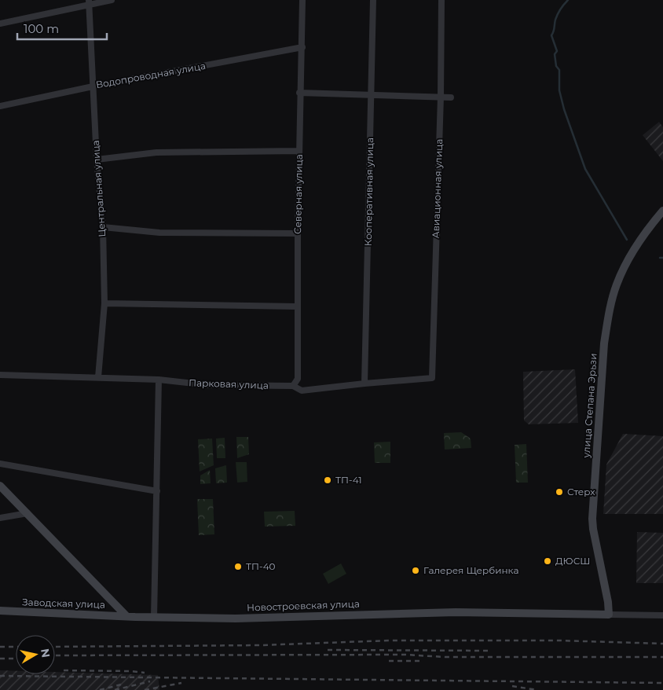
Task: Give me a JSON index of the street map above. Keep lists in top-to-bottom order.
{
  "streets": {
    "street": [
      "Водопроводная улица",
      "Центральная улица",
      "Авиационная улица",
      "Кооперативная улица",
      "Северная улица",
      "Парковая улица",
      "улица Степана Эрьзи",
      "Заводская улица",
      "Новостроевская улица"
    ]
  },
  "crossings": [
    ["Водопроводная улица", "Центральная улица"],
    ["Водопроводная улица", "Северная улица"],
    ["Центральная улица", "Парковая улица"],
    ["Авиационная улица", "Парковая улица"],
    ["Кооперативная улица", "Парковая улица"],
    ["Северная улица", "Парковая улица"],
    ["улица Степана Эрьзи", "Новостроевская улица"],
    ["Заводская улица", "Новостроевская улица"]
  ],
  "places": [
    "ТП-41",
    "Стерх",
    "ДЮСШ",
    "ТП-40",
    "Галерея Щербинка"
  ],
  "scale_bar": "100 m",
  "north": "right"
}
